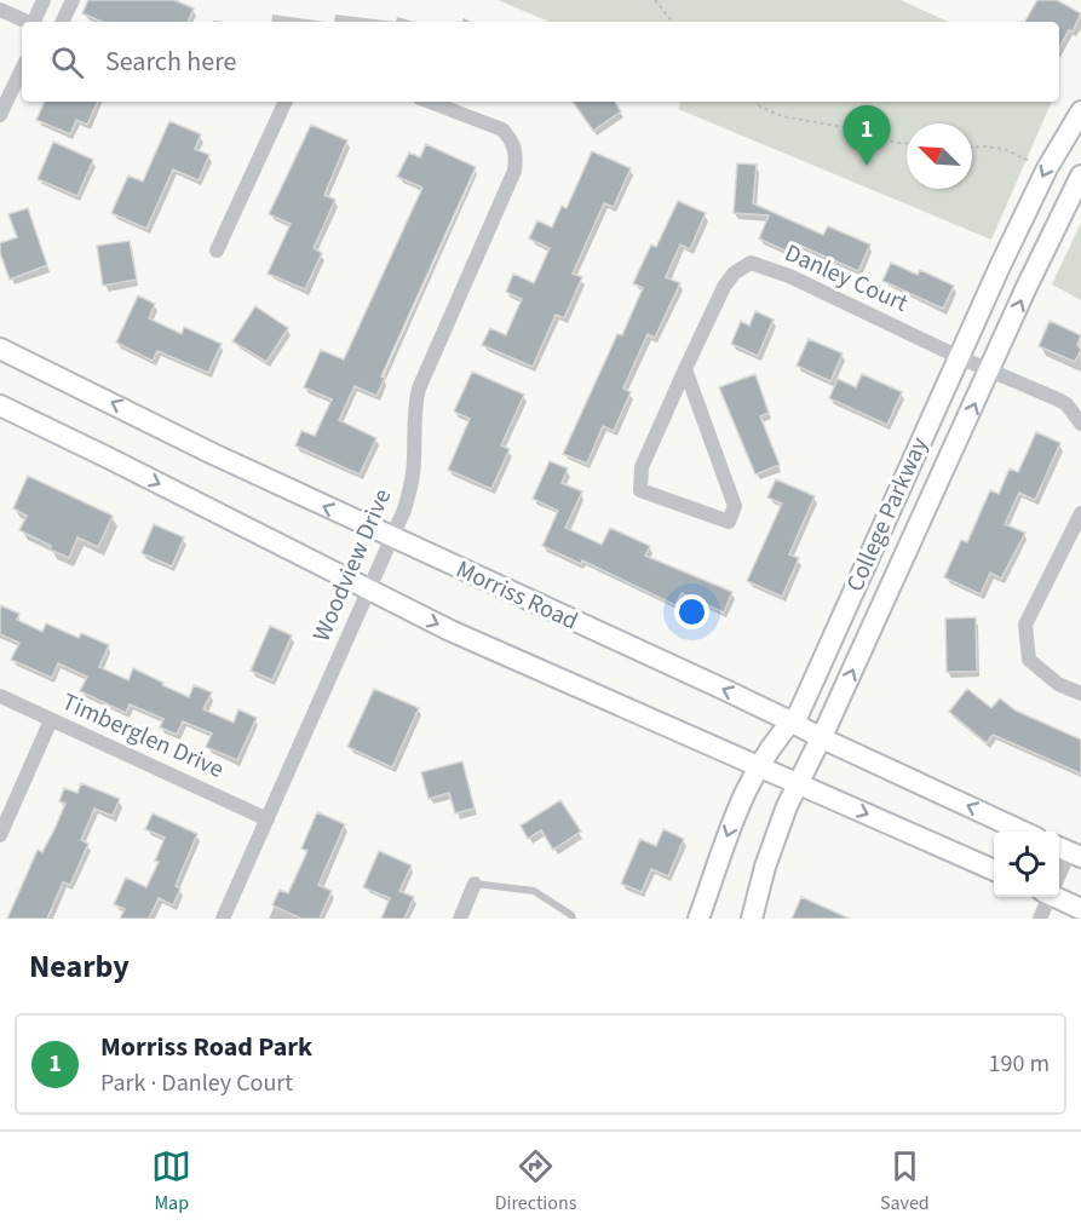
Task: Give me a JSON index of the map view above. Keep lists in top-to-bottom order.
{
  "streets": {
    "main road": ["College Parkway", "Morriss Road"],
    "street": ["Danley Court", "Woodview Drive", "Timberglen Drive"]
  },
  "crossings": [
    ["Danley Court", "College Parkway"],
    ["College Parkway", "Morriss Road"],
    ["Woodview Drive", "Morriss Road"],
    ["Woodview Drive", "Timberglen Drive"]
  ],
  "north": "top left",
  "page": {
    "search": "Search here",
    "pins": "1",
    "heading": "Nearby",
    "list": [
      {
        "mark": "1",
        "name": "Morriss Road Park",
        "note": "Park · Danley Court",
        "value": "190 m"
      }
    ],
    "nav": ["Map", "Directions", "Saved"]
  }
}
